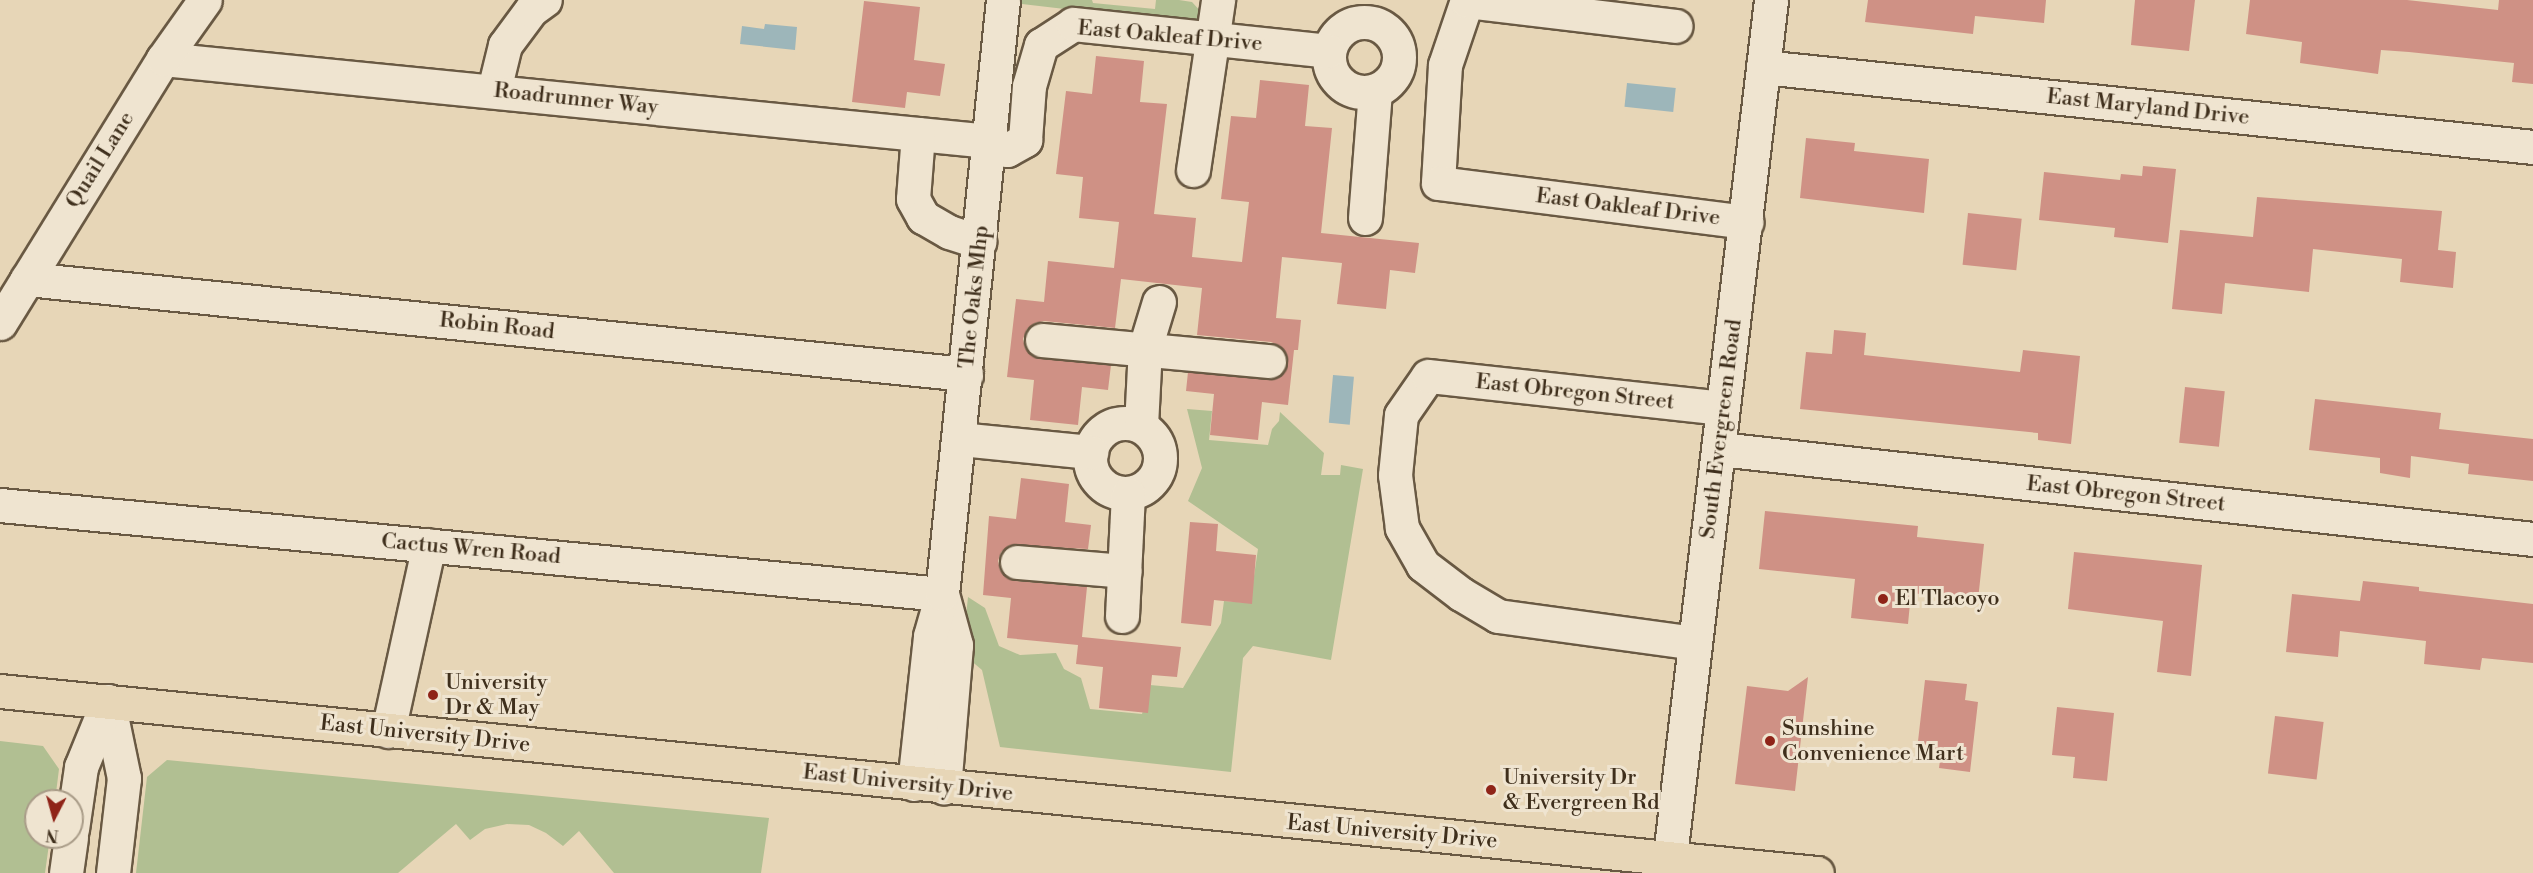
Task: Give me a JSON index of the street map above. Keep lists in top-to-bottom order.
{
  "streets": {
    "main road": ["East University Drive"],
    "street": [
      "East Oakleaf Drive",
      "Roadrunner Way",
      "East Maryland Drive",
      "Quail Lane",
      "The Oaks Mhp",
      "Robin Road",
      "East Obregon Street",
      "South Evergreen Road",
      "Cactus Wren Road"
    ]
  },
  "crossings": [
    ["East Oakleaf Drive", "Roadrunner Way"],
    ["East Oakleaf Drive", "South Evergreen Road"],
    ["Roadrunner Way", "Quail Lane"],
    ["Roadrunner Way", "The Oaks Mhp"],
    ["East Maryland Drive", "South Evergreen Road"],
    ["Quail Lane", "Robin Road"],
    ["The Oaks Mhp", "Robin Road"],
    ["The Oaks Mhp", "Cactus Wren Road"],
    ["The Oaks Mhp", "East University Drive"],
    ["East Obregon Street", "South Evergreen Road"],
    ["South Evergreen Road", "East University Drive"]
  ],
  "places": [
    "El Tlacoyo",
    "University Dr & May",
    "Sunshine Convenience Mart",
    "University Dr & Evergreen Rd"
  ],
  "north": "bottom"
}
